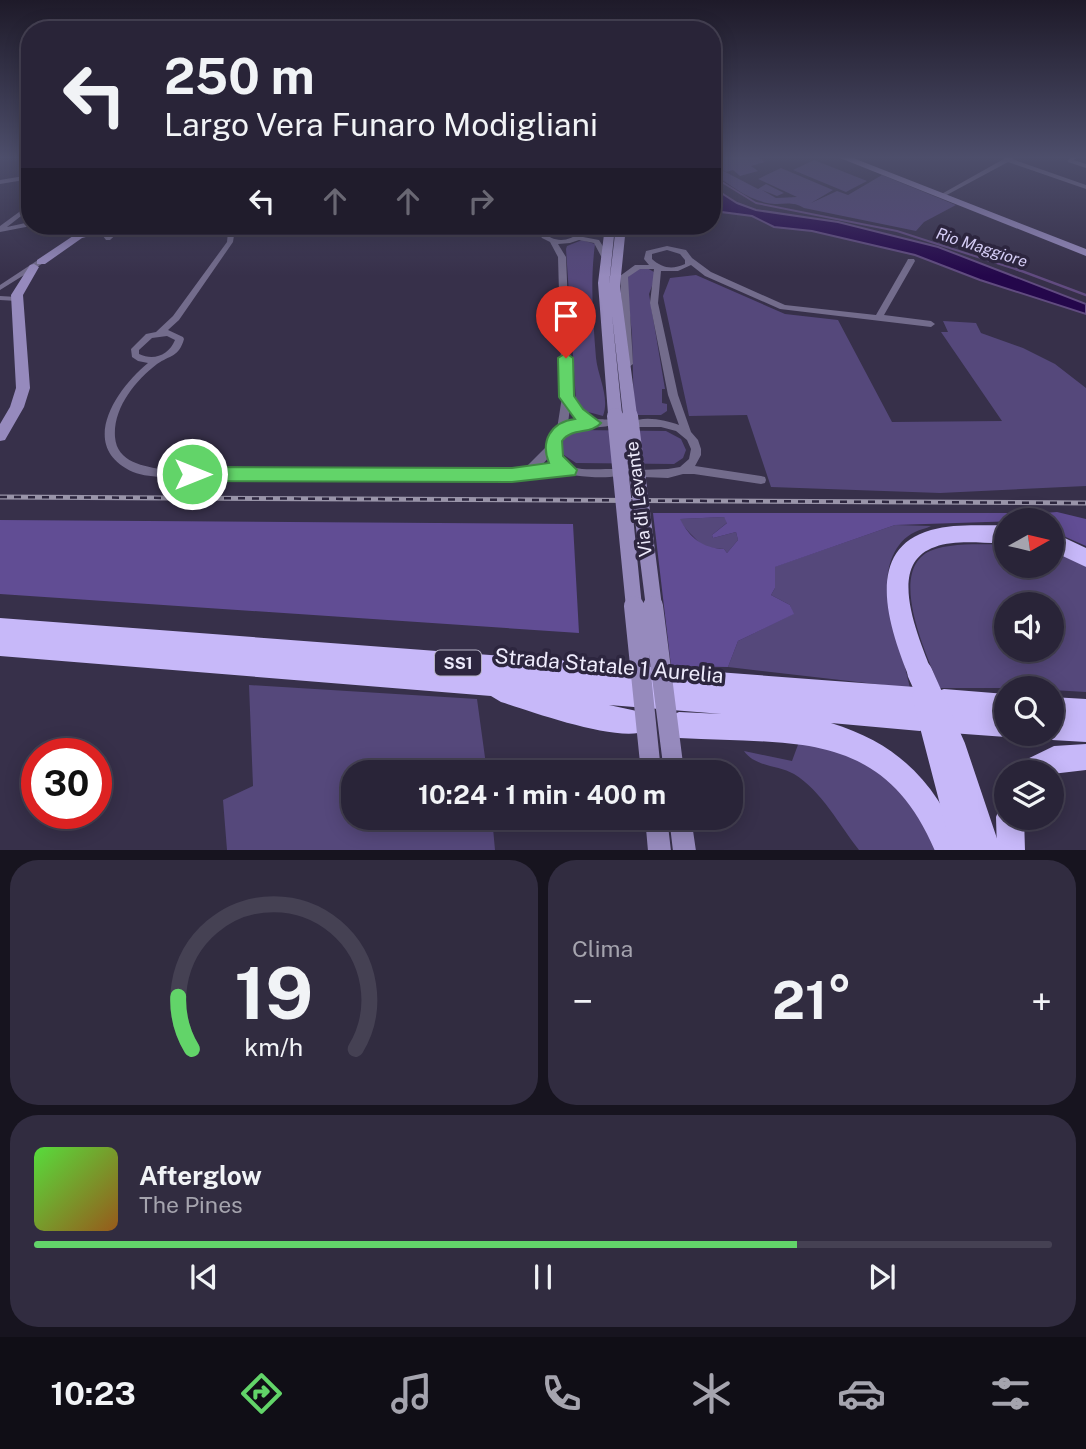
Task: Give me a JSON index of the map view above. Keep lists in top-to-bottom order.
{
  "streets": {
    "highway": ["SS1", "Strada Statale 1 Aurelia"],
    "main road": ["Via di Levante"]
  },
  "water": ["Rio Maggiore"],
  "north": "right",
  "page": {
    "turn": ["250 m", "Largo Vera Funaro Modigliani"],
    "limit": "30",
    "trip": "10:24 · 1 min · 400 m",
    "tile": "Clima",
    "heat": ["−", "21°", "+"],
    "song": ["Afterglow", "The Pines"],
    "tabs": "10:23",
    "gauge": ["19", "km/h"]
  }
}
